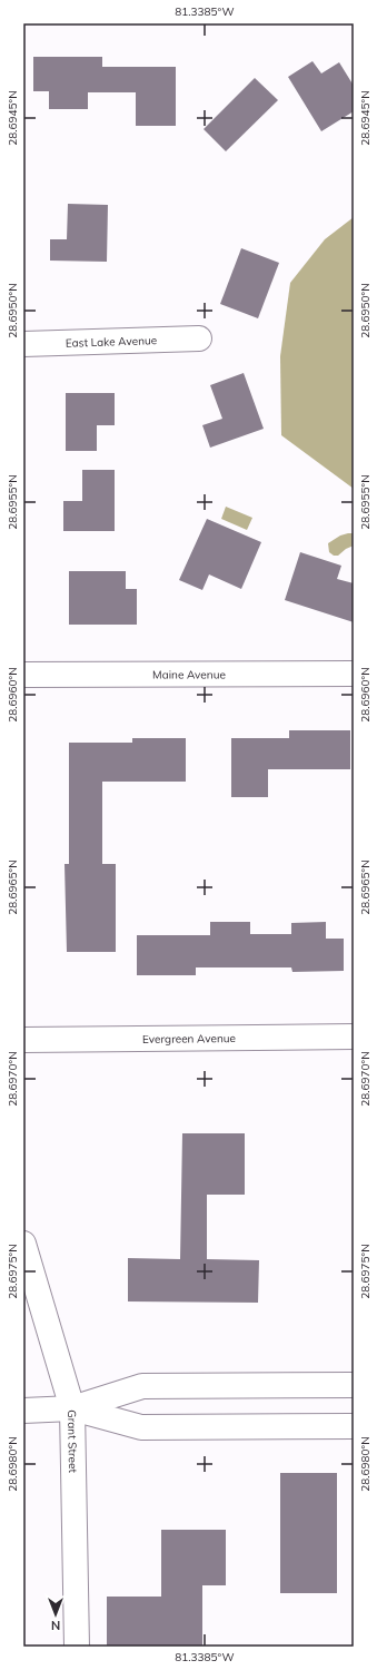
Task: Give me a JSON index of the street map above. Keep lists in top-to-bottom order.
{
  "streets": {
    "street": [
      "East Lake Avenue",
      "Maine Avenue",
      "Evergreen Avenue",
      "Grant Street"
    ]
  },
  "north": "bottom",
  "coordinates": [
    "81.3385°W",
    "28.6945°N",
    "28.6950°N",
    "28.6955°N",
    "28.6960°N",
    "28.6965°N",
    "28.6970°N",
    "28.6975°N",
    "28.6980°N"
  ]
}
